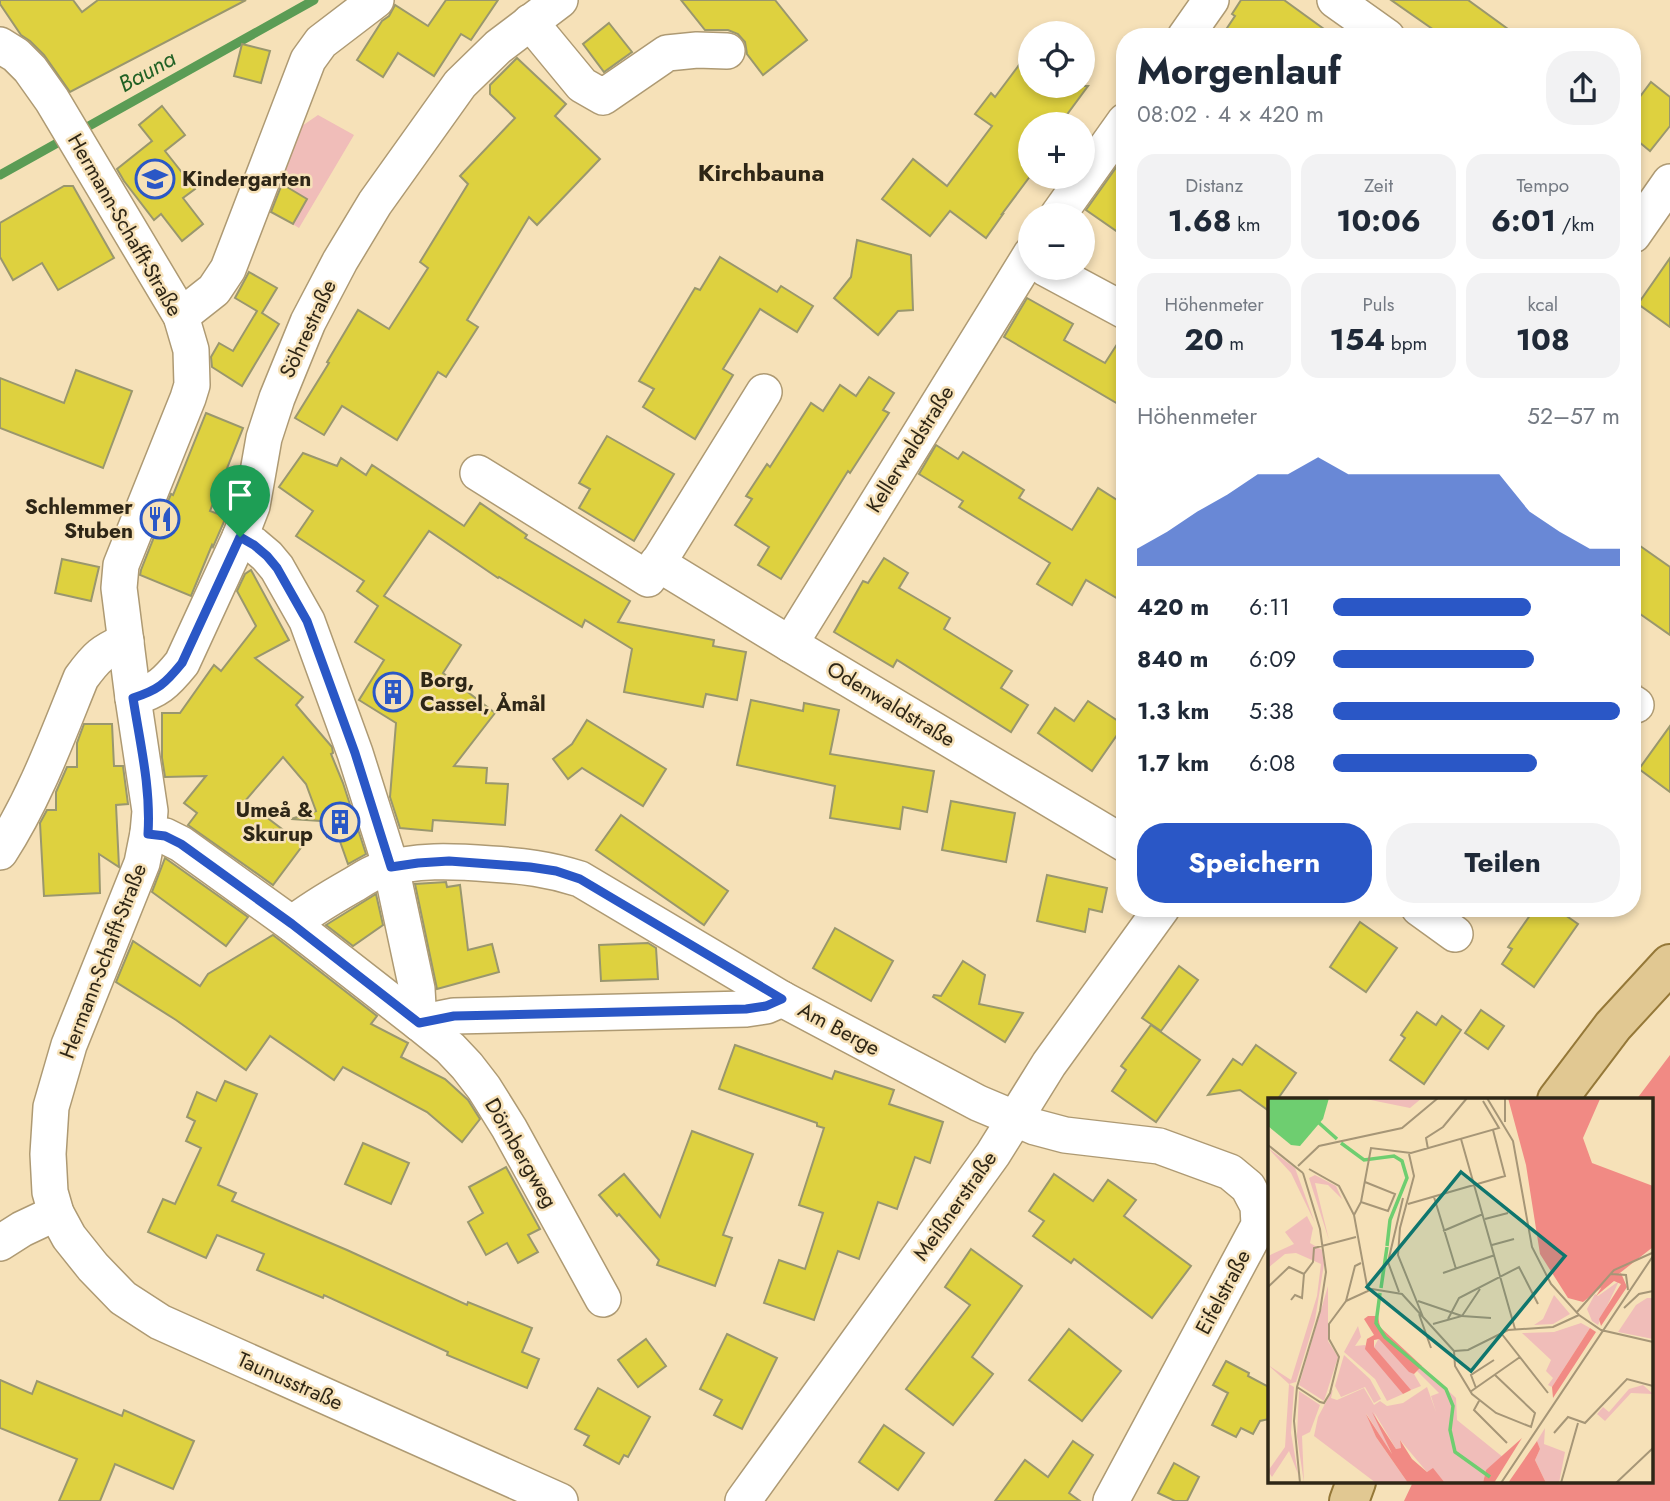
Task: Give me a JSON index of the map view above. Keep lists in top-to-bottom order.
{
  "streets": {
    "street": [
      "Hermann-Schafft-Straße",
      "Söhrestraße",
      "Kellerwaldstraße",
      "Odenwaldstraße",
      "Am Berge",
      "Dörnbergweg",
      "Meißnerstraße",
      "Eifelstraße",
      "Taunusstraße"
    ]
  },
  "crossings": [
    ["Hermann-Schafft-Straße", "Söhrestraße"],
    ["Hermann-Schafft-Straße", "Dörnbergweg"],
    ["Hermann-Schafft-Straße", "Taunusstraße"],
    ["Kellerwaldstraße", "Odenwaldstraße"],
    ["Am Berge", "Dörnbergweg"],
    ["Am Berge", "Meißnerstraße"],
    ["Am Berge", "Eifelstraße"],
    ["Meißnerstraße", "Eifelstraße"]
  ],
  "districts": ["Kirchbauna"],
  "water": ["Bauna"],
  "places": {
    "school or university": ["Kindergarten"],
    "restaurant": ["Schlemmer Stuben"],
    "building": ["Borg, Cassel, Åmål", "Umeå & Skurup"]
  },
  "page": {
    "map_buttons": ["+", "−"],
    "heading": ["Morgenlauf", "08:02 · 4 × 420 m"],
    "stats": [
      ["Distanz", "1.68 km"],
      ["Zeit", "10:06"],
      ["Tempo", "6:01 /km"],
      ["Höhenmeter", "20 m"],
      ["Puls", "154 bpm"],
      ["kcal", "108"]
    ],
    "chart": ["Höhenmeter", "52–57 m"],
    "list": [
      {
        "name": "420 m",
        "note": "6:11"
      },
      {
        "name": "840 m",
        "note": "6:09"
      },
      {
        "name": "1.3 km",
        "note": "5:38"
      },
      {
        "name": "1.7 km",
        "note": "6:08"
      }
    ],
    "buttons": ["Speichern", "Teilen"]
  }
}
